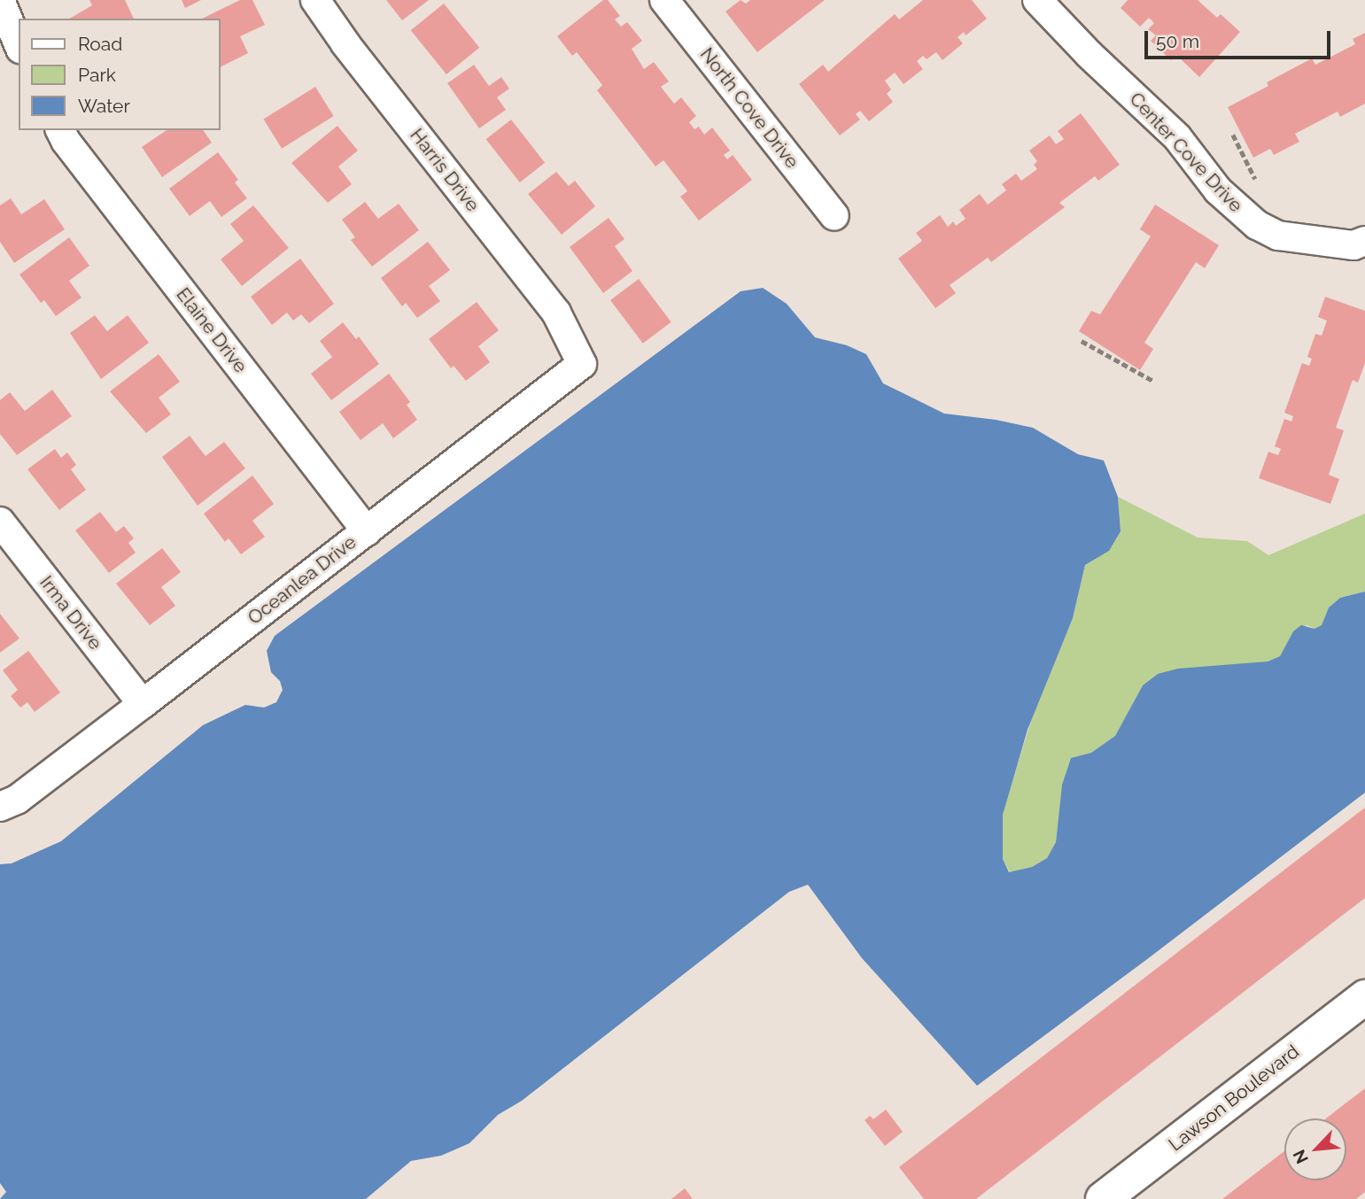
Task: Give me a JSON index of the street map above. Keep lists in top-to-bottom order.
{
  "streets": {
    "main road": ["Lawson Boulevard"],
    "street": [
      "North Cove Drive",
      "Center Cove Drive",
      "Harris Drive",
      "Elaine Drive",
      "Oceanlea Drive",
      "Irma Drive"
    ]
  },
  "crossings": [
    ["Harris Drive", "Oceanlea Drive"],
    ["Elaine Drive", "Oceanlea Drive"],
    ["Oceanlea Drive", "Irma Drive"]
  ],
  "legend": ["Road", "Park", "Water"],
  "scale_bar": "50 m",
  "north": "bottom left"
}
